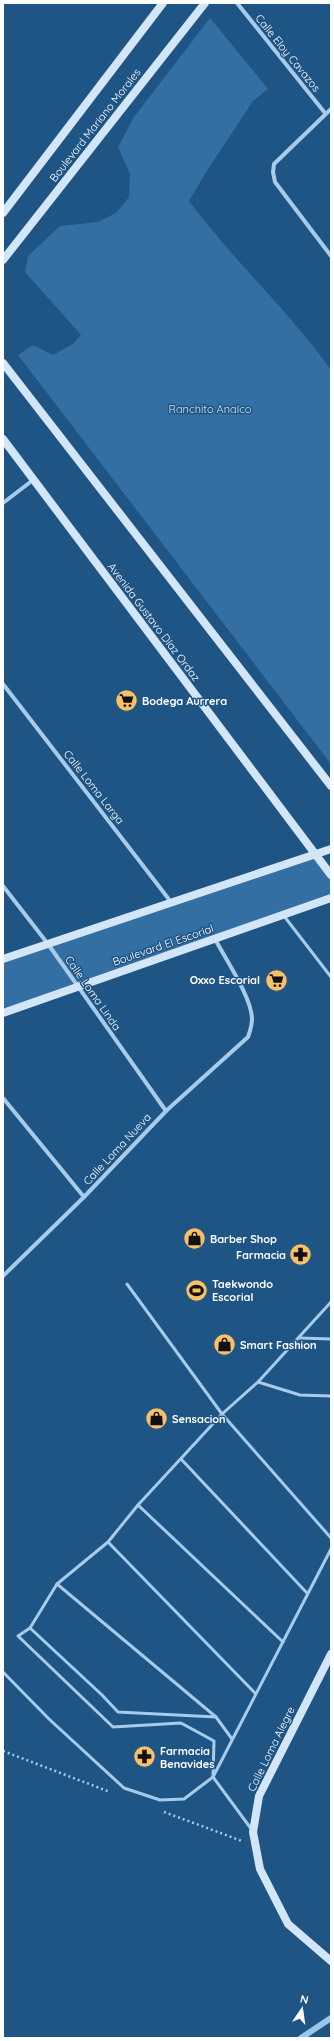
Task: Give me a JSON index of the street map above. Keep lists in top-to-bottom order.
{
  "streets": {
    "street": [
      "Calle Eloy Cavazos",
      "Boulevard Mariano Morales",
      "Avenida Gustavo Díaz Ordaz",
      "Calle Loma Larga",
      "Boulevard El Escorial",
      "Calle Loma Linda",
      "Calle Loma Nueva",
      "Calle Loma Alegre"
    ]
  },
  "crossings": [
    ["Boulevard El Escorial", "Calle Loma Linda"],
    ["Boulevard El Escorial", "Calle Loma Nueva"],
    ["Calle Loma Linda", "Calle Loma Nueva"]
  ],
  "parks": ["Ranchito Analco"],
  "places": {
    "supermarket": ["Bodega Aurrera", "Oxxo Escorial"],
    "shop": ["Barber Shop", "Smart Fashion", "Sensacion"],
    "pharmacy": ["Farmacia", "Farmacia Benavides"],
    "sports": ["Taekwondo Escorial"]
  },
  "north": "top"
}
